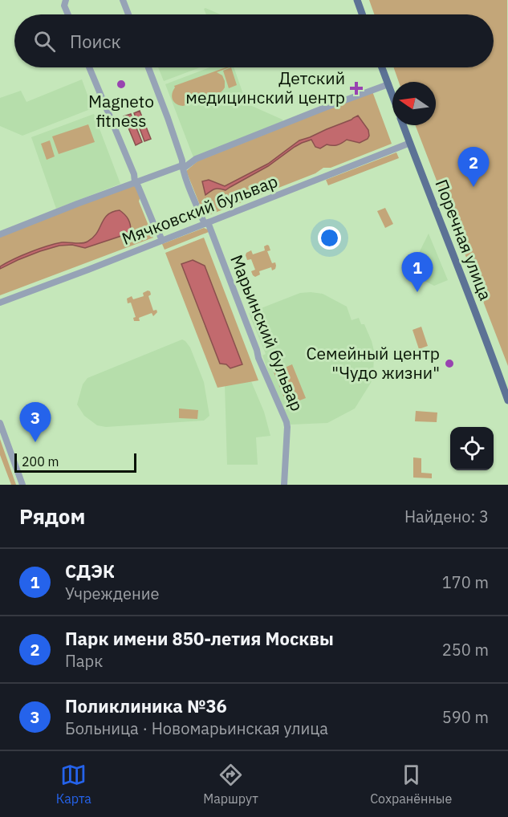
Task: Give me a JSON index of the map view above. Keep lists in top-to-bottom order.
{
  "streets": {
    "main road": ["Поречная улица"],
    "street": ["Мячковский бульвар", "Марьинский бульвар"]
  },
  "crossings": [
    ["Мячковский бульвар", "Поречная улица"],
    ["Мячковский бульвар", "Марьинский бульвар"]
  ],
  "places": {
    "other": ["Magneto fitness", "Семейный центр \"Чудо жизни\""],
    "health": ["Детский медицинский центр"]
  },
  "scale_bar": "200 m",
  "north": "left",
  "page": {
    "search": "Поиск",
    "pins": ["2", "1", "3"],
    "scale": "200 m",
    "heading": ["Рядом", "Найдено: 3"],
    "list": [
      {
        "mark": "1",
        "name": "СДЭК",
        "note": "Учреждение",
        "value": "170 m"
      },
      {
        "mark": "2",
        "name": "Парк имени 850-летия Москвы",
        "note": "Парк",
        "value": "250 m"
      },
      {
        "mark": "3",
        "name": "Поликлиника №36",
        "note": "Больница · Новомарьинская улица",
        "value": "590 m"
      }
    ],
    "nav": ["Карта", "Маршрут", "Сохранённые"]
  }
}
